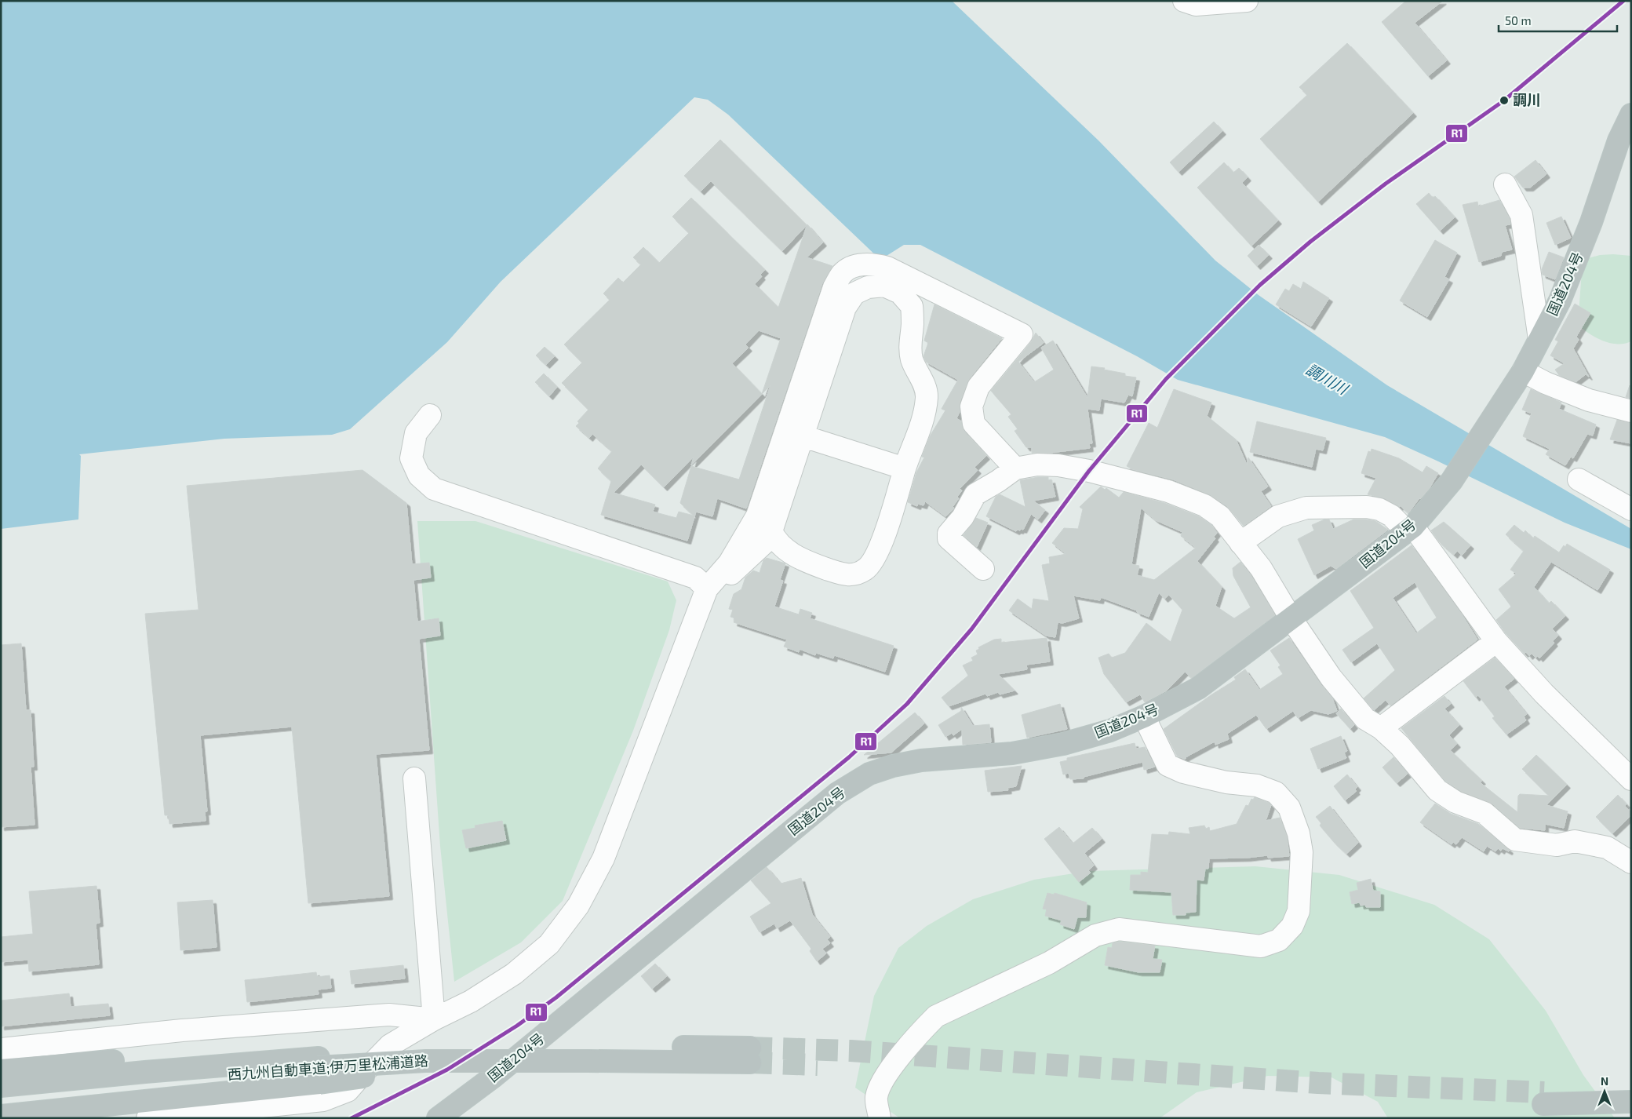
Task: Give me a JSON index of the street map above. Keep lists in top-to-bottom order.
{
  "streets": {
    "highway": ["国道204号", "西九州自動車道;伊万里松浦道路"]
  },
  "water": ["調川川"],
  "places": ["調川"],
  "lines": ["transit line R1"],
  "scale_bar": "50 m",
  "north": "top"
}
